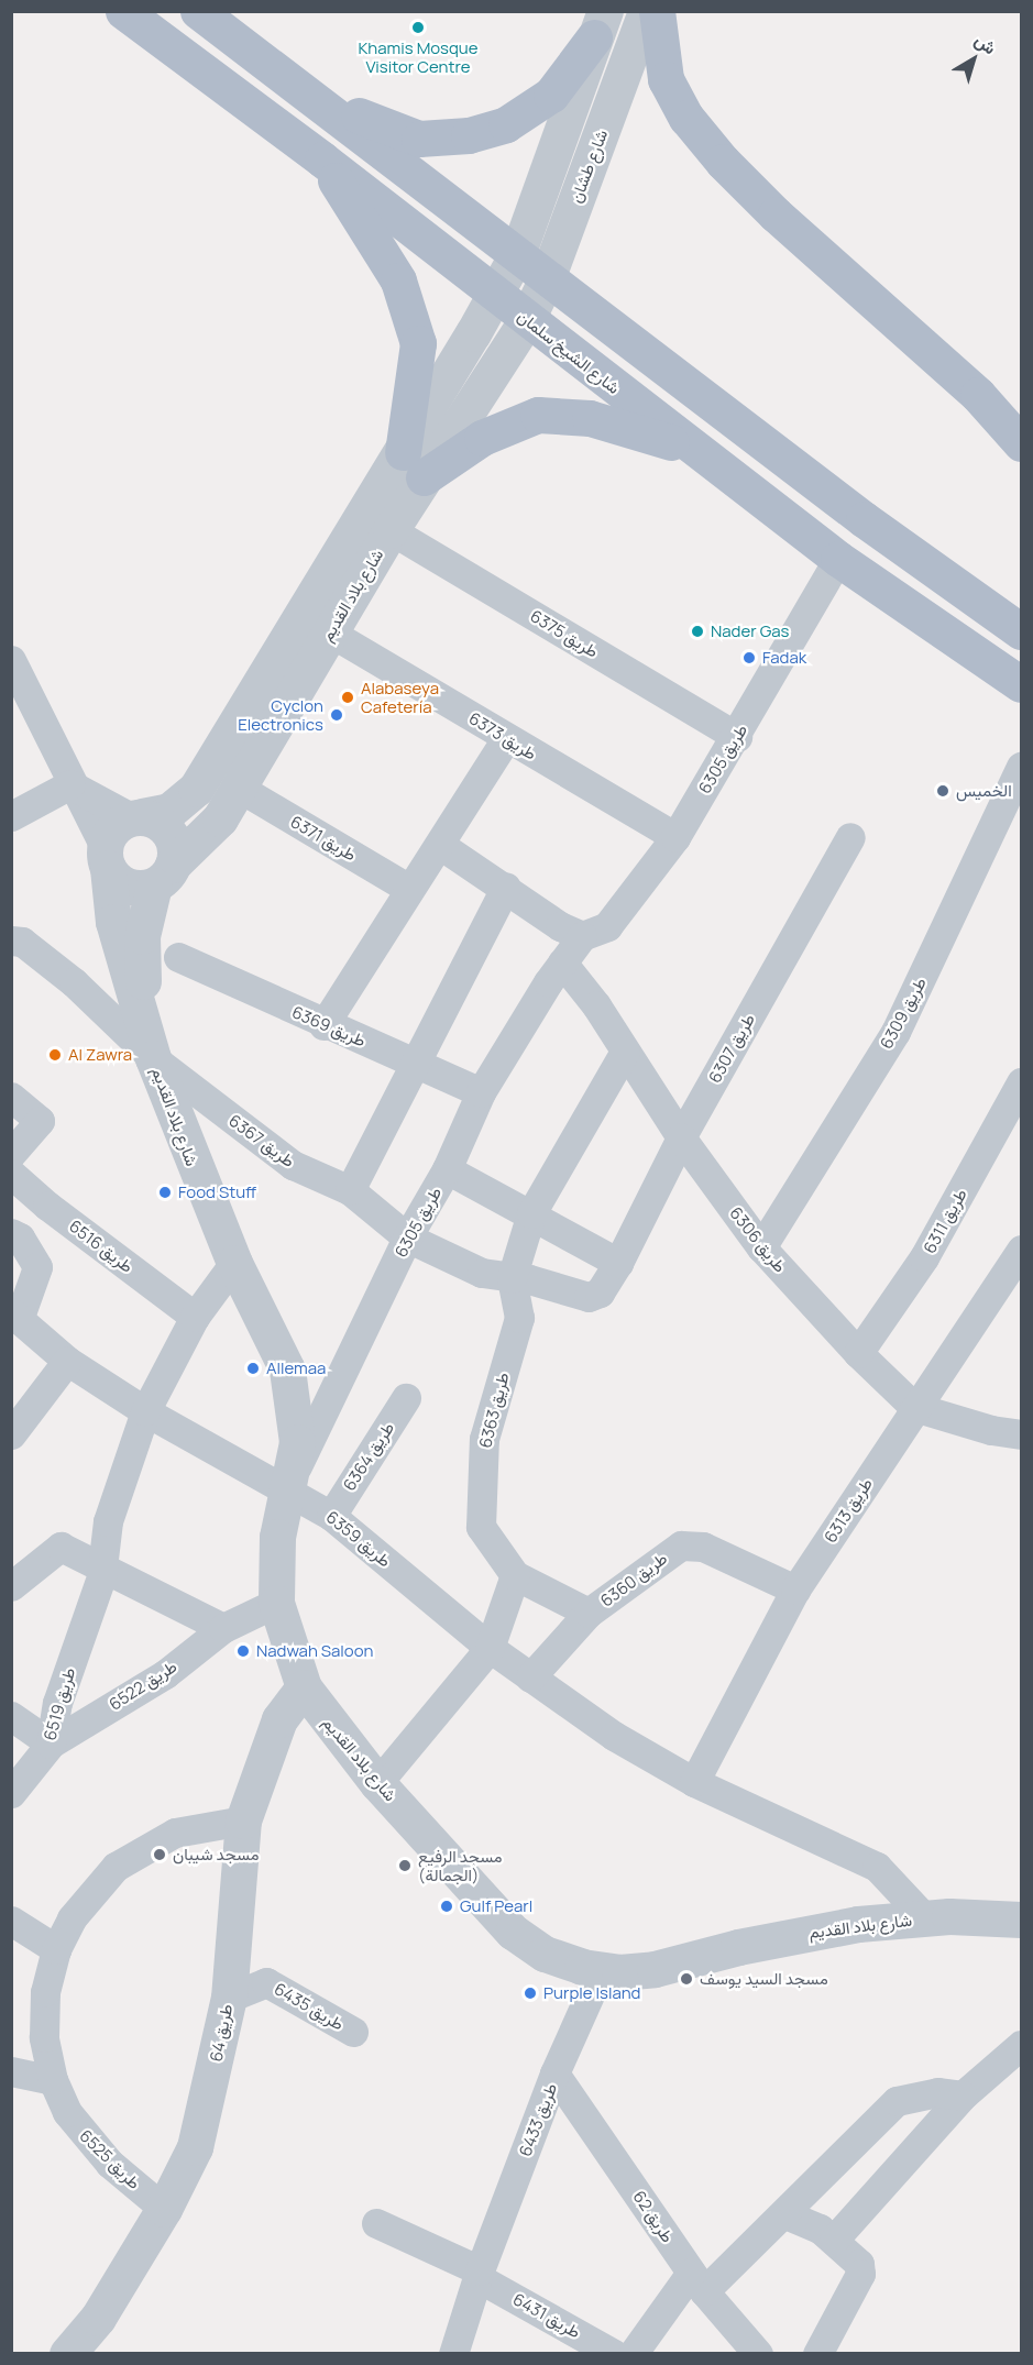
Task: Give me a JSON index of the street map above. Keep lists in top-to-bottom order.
{
  "streets": {
    "main road": ["شارع الشيخ سلمان"],
    "street": [
      "شارع طشان",
      "شارع بلاد القديم",
      "طريق 6375",
      "طريق 6373",
      "طريق 6305",
      "طريق 6371",
      "طريق 6309",
      "طريق 6369",
      "طريق 6307",
      "طريق 6367",
      "طريق 6311",
      "طريق 6306",
      "طريق 6516",
      "طريق 6363",
      "طريق 6364",
      "طريق 6313",
      "طريق 6359",
      "طريق 6360",
      "طريق 6522",
      "طريق 6519",
      "طريق 6435",
      "طريق 64",
      "طريق 6433",
      "طريق 6525",
      "طريق 62",
      "طريق 6431"
    ]
  },
  "crossings": [
    ["شارع طشان", "شارع الشيخ سلمان"],
    ["شارع طشان", "شارع بلاد القديم"],
    ["شارع الشيخ سلمان", "شارع بلاد القديم"],
    ["شارع الشيخ سلمان", "طريق 6305"],
    ["شارع بلاد القديم", "طريق 6375"],
    ["شارع بلاد القديم", "طريق 6373"],
    ["شارع بلاد القديم", "طريق 6305"],
    ["شارع بلاد القديم", "طريق 6371"],
    ["شارع بلاد القديم", "طريق 6367"],
    ["شارع بلاد القديم", "طريق 6359"],
    ["شارع بلاد القديم", "طريق 6522"],
    ["شارع بلاد القديم", "طريق 6519"],
    ["شارع بلاد القديم", "طريق 64"],
    ["شارع بلاد القديم", "طريق 6433"],
    ["طريق 6375", "طريق 6305"],
    ["طريق 6373", "طريق 6305"],
    ["طريق 6305", "طريق 6369"],
    ["طريق 6305", "طريق 6367"],
    ["طريق 6305", "طريق 6306"],
    ["طريق 6305", "طريق 6359"],
    ["طريق 6309", "طريق 6306"],
    ["طريق 6307", "طريق 6367"],
    ["طريق 6307", "طريق 6306"],
    ["طريق 6367", "طريق 6363"],
    ["طريق 6311", "طريق 6306"],
    ["طريق 6306", "طريق 6363"],
    ["طريق 6306", "طريق 6313"],
    ["طريق 6516", "طريق 6519"],
    ["طريق 6364", "طريق 6359"],
    ["طريق 6313", "طريق 6359"],
    ["طريق 6313", "طريق 6360"],
    ["طريق 6359", "طريق 6360"],
    ["طريق 6359", "طريق 6519"],
    ["طريق 6522", "طريق 6519"],
    ["طريق 6435", "طريق 64"],
    ["طريق 64", "طريق 6525"],
    ["طريق 6433", "طريق 62"],
    ["طريق 6433", "طريق 6431"]
  ],
  "places": [
    "Khamis Mosque Visitor Centre",
    "Nader Gas",
    "Fadak",
    "Alabaseya Cafetería",
    "Cyclon Electronics",
    "الخميس",
    "Al Zawra",
    "Food Stuff",
    "Allemaa",
    "Nadwah Saloon",
    "مسجد شيبان",
    "مسجد الرفيع (الجمالة)",
    "Gulf Pearl",
    "مسجد السيد يوسف",
    "Purple Island"
  ],
  "north": "top right"
}
